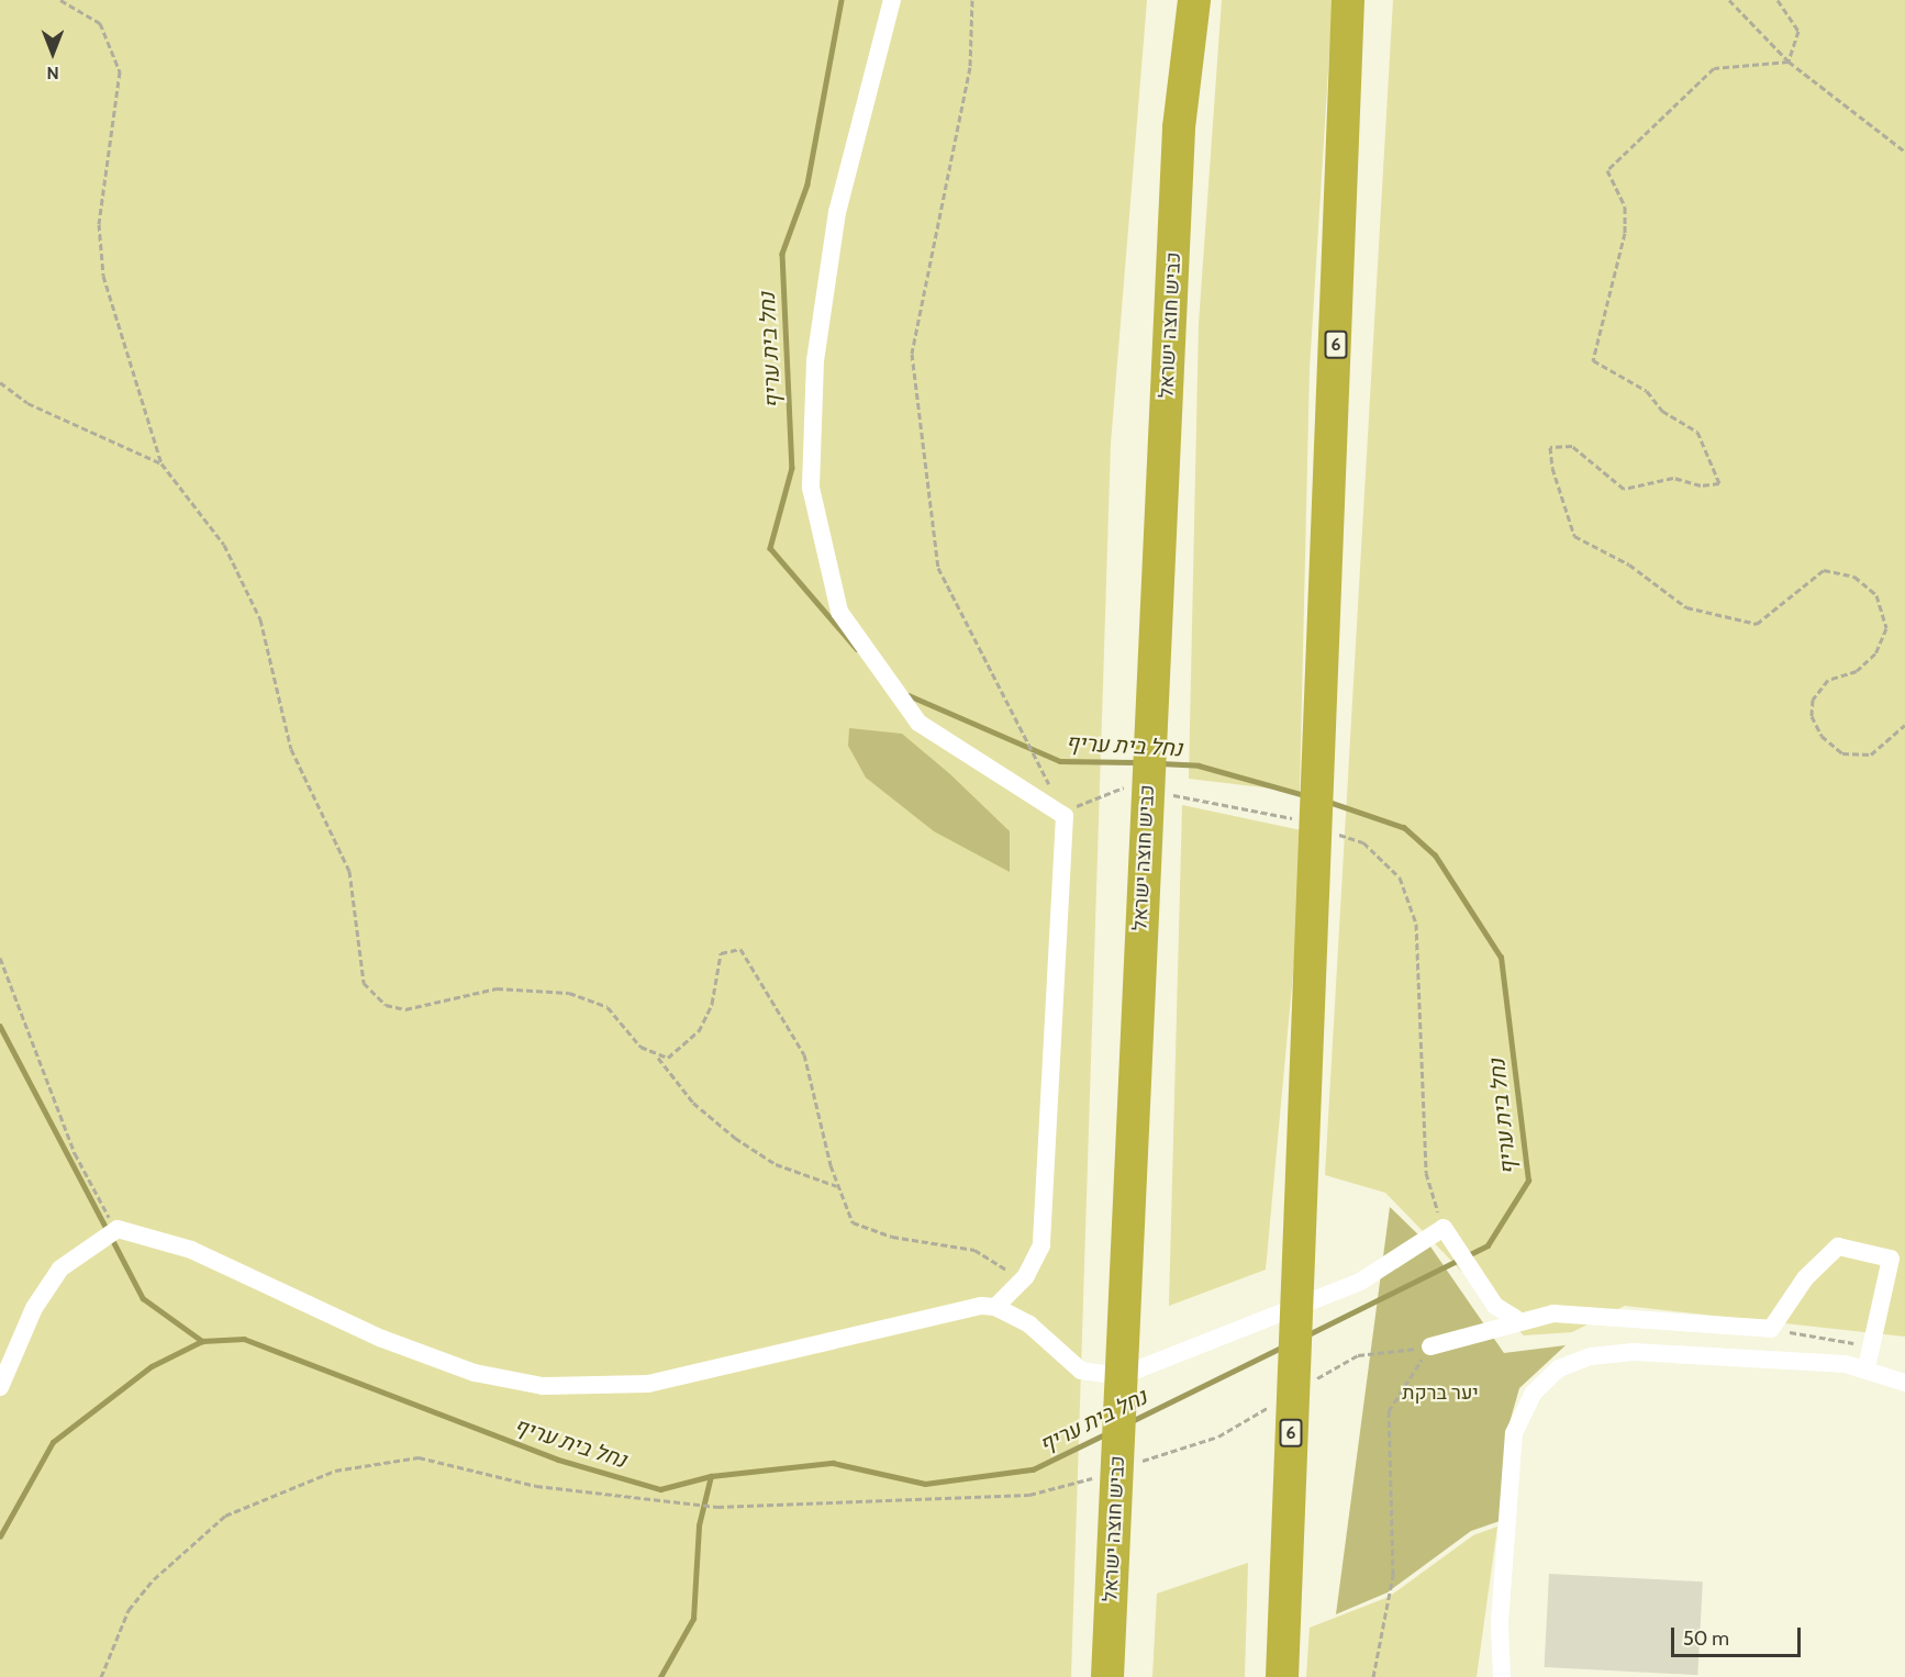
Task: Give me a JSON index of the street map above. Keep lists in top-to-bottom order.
{
  "streets": {
    "highway": ["כביש חוצה ישראל", "6"]
  },
  "water": ["נחל בית עריף"],
  "parks": ["יער ברקת"],
  "scale_bar": "50 m",
  "north": "bottom"
}
